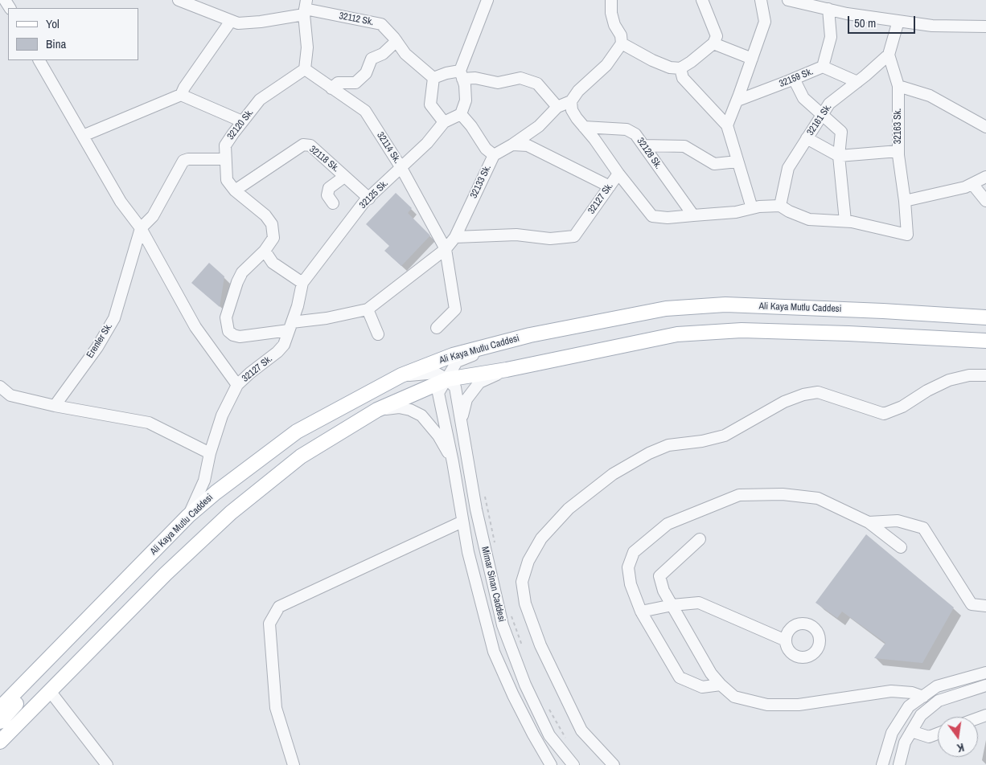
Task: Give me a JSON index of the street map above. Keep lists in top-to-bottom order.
{
  "streets": {
    "main road": ["Ali Kaya Mutlu Caddesi"],
    "street": [
      "32112 Sk.",
      "32159 Sk.",
      "32161 Sk.",
      "32120 Sk.",
      "32163 Sk.",
      "32114 Sk.",
      "32128 Sk.",
      "32118 Sk.",
      "32133 Sk.",
      "32125 Sk.",
      "32127 Sk.",
      "Erenler Sk.",
      "Mimar Sinan Caddesi"
    ]
  },
  "crossings": [
    ["32112 Sk.", "32125 Sk."],
    ["32161 Sk.", "32163 Sk."],
    ["32161 Sk.", "32127 Sk."],
    ["32120 Sk.", "32114 Sk."],
    ["32120 Sk.", "32118 Sk."],
    ["32120 Sk.", "Erenler Sk."],
    ["32114 Sk.", "32133 Sk."],
    ["32114 Sk.", "32125 Sk."],
    ["32128 Sk.", "32127 Sk."],
    ["32118 Sk.", "32125 Sk."],
    ["32133 Sk.", "32127 Sk."],
    ["32125 Sk.", "32127 Sk."],
    ["32127 Sk.", "Ali Kaya Mutlu Caddesi"],
    ["Ali Kaya Mutlu Caddesi", "Mimar Sinan Caddesi"]
  ],
  "legend": ["Yol", "Bina"],
  "scale_bar": "50 m",
  "north": "bottom"
}
